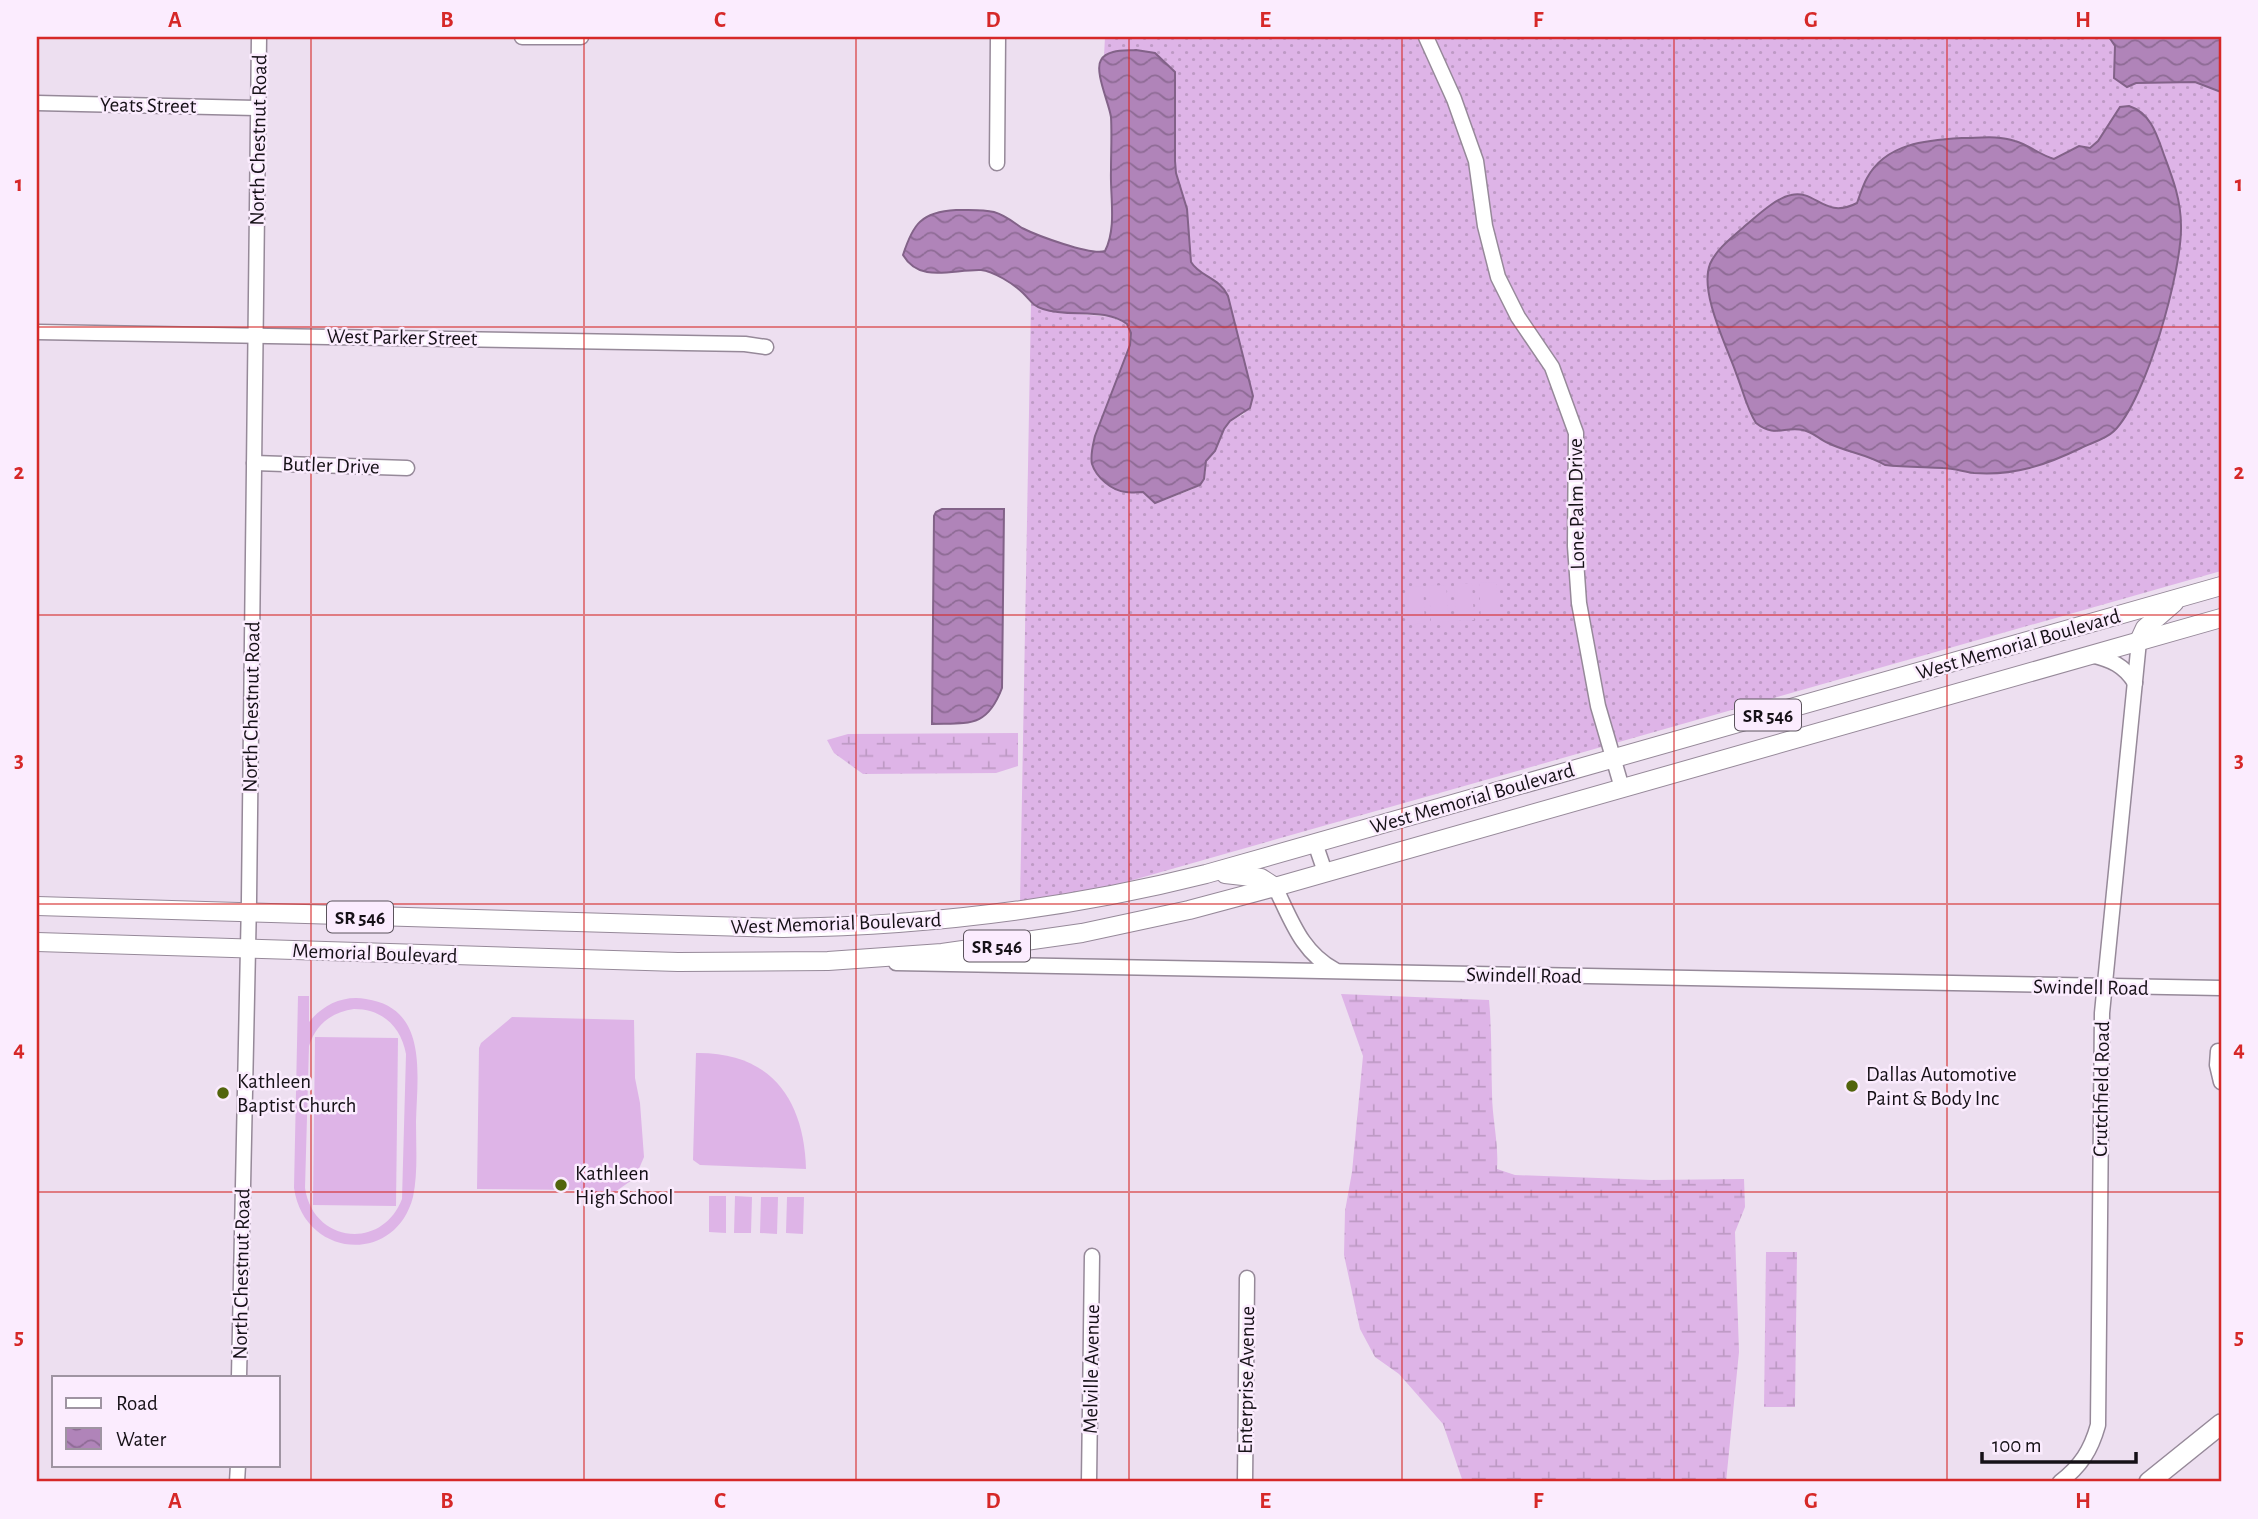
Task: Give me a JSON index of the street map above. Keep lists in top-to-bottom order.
{
  "streets": {
    "main road": ["West Memorial Boulevard", "SR 546", "Memorial Boulevard"],
    "street": [
      "Yeats Street",
      "North Chestnut Road",
      "West Parker Street",
      "Butler Drive",
      "Lone Palm Drive",
      "Swindell Road",
      "Crutchfield Road",
      "Melville Avenue",
      "Enterprise Avenue"
    ]
  },
  "crossings": [
    ["Yeats Street", "North Chestnut Road"],
    ["North Chestnut Road", "West Parker Street"],
    ["North Chestnut Road", "Butler Drive"],
    ["North Chestnut Road", "Memorial Boulevard"],
    ["Lone Palm Drive", "West Memorial Boulevard"],
    ["West Memorial Boulevard", "SR 546"],
    ["West Memorial Boulevard", "Memorial Boulevard"],
    ["West Memorial Boulevard", "Swindell Road"],
    ["West Memorial Boulevard", "Crutchfield Road"],
    ["SR 546", "Crutchfield Road"],
    ["Swindell Road", "Crutchfield Road"]
  ],
  "places": ["Dallas Automotive Paint & Body Inc", "Kathleen Baptist Church", "Kathleen High School"],
  "legend": ["Road", "Water"],
  "scale_bar": "100 m",
  "grid": {
    "columns": [
      "A",
      "B",
      "C",
      "D",
      "E",
      "F",
      "G",
      "H"
    ],
    "rows": [
      "1",
      "2",
      "3",
      "4",
      "5"
    ]
  }
}
